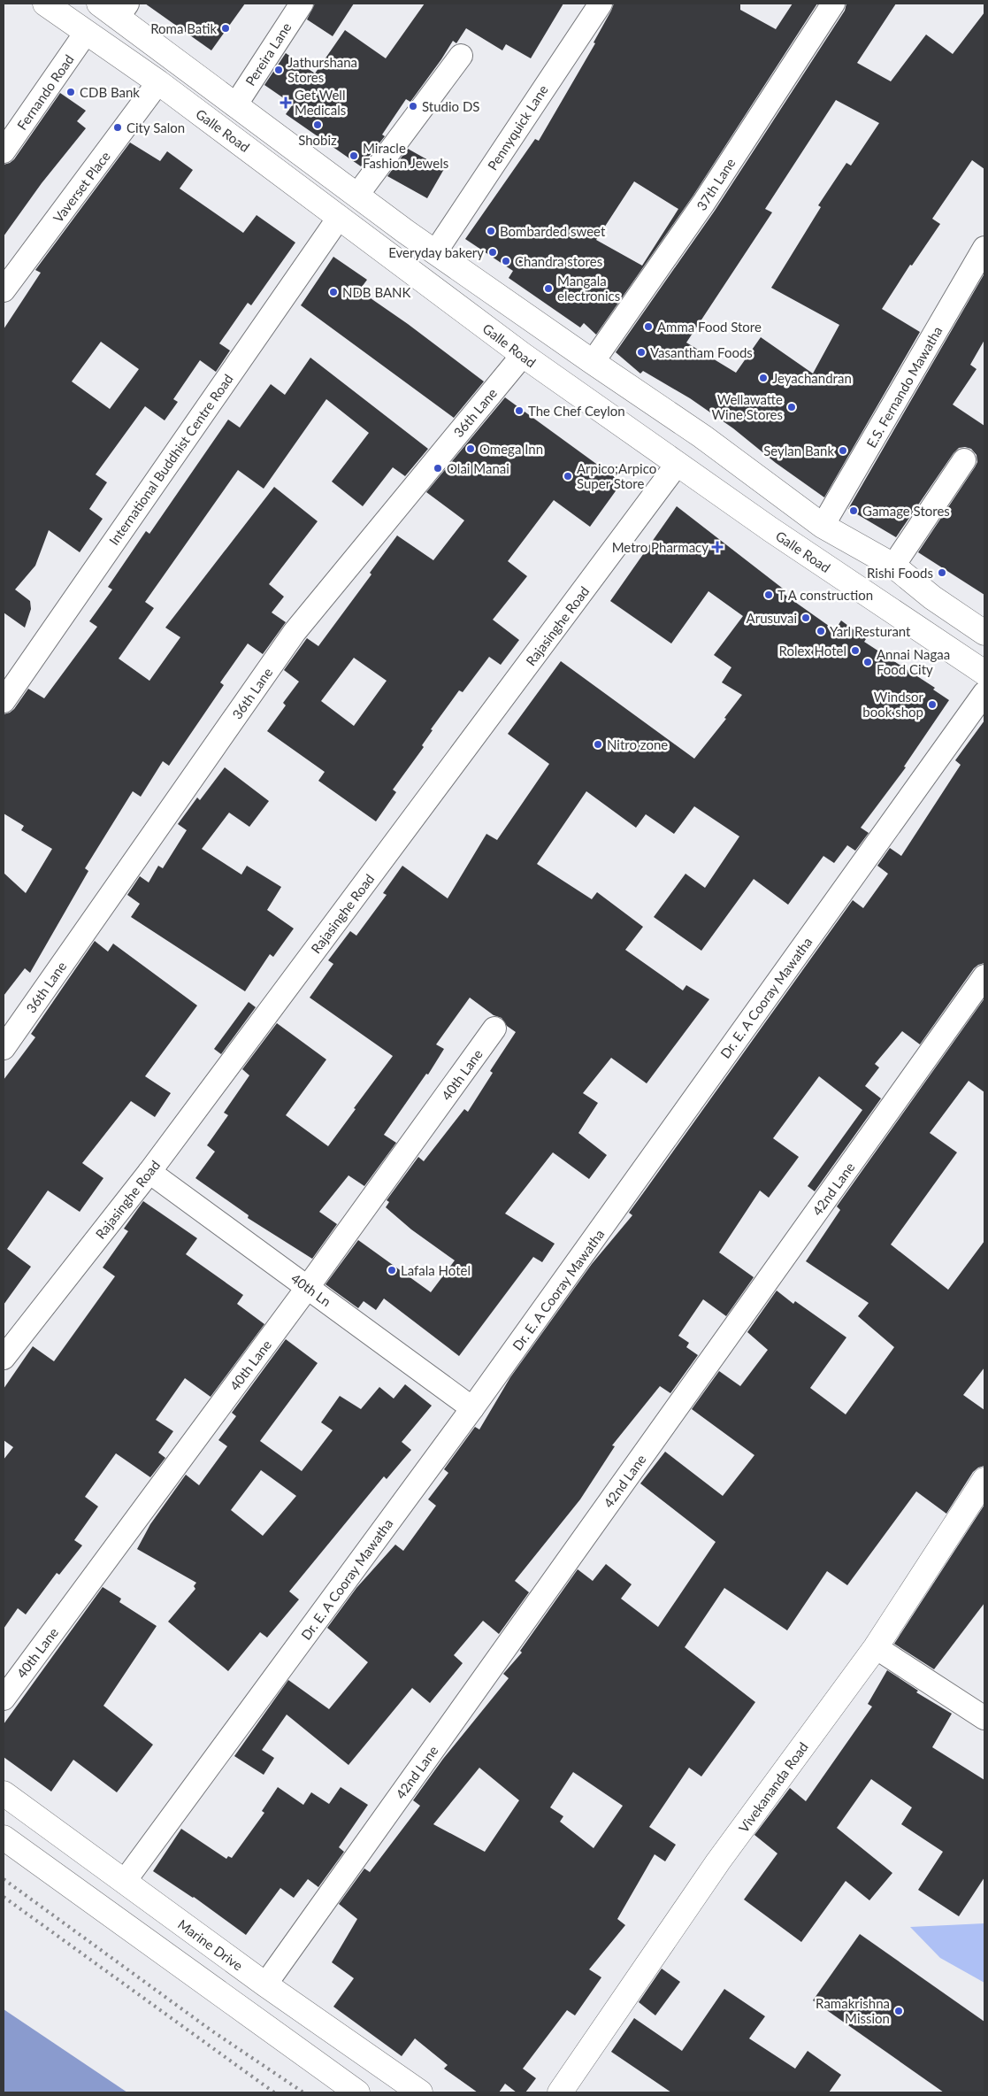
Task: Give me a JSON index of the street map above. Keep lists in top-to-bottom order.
{
  "streets": {
    "main road": ["Galle Road", "Vivekananda Road", "Marine Drive"],
    "street": [
      "Pereira Lane",
      "Fernando Road",
      "Pennyquick Lane",
      "37th Lane",
      "Vaverset Place",
      "E.S. Fernando Mawatha",
      "36th Lane",
      "International Buddhist Centre Road",
      "Rajasinghe Road",
      "Dr. E. A Cooray Mawatha",
      "40th Lane",
      "42nd Lane",
      "40th Ln"
    ]
  },
  "crossings": [
    ["Pereira Lane", "Galle Road"],
    ["Fernando Road", "Galle Road"],
    ["Pennyquick Lane", "Galle Road"],
    ["Galle Road", "37th Lane"],
    ["Galle Road", "Vaverset Place"],
    ["Galle Road", "E.S. Fernando Mawatha"],
    ["Galle Road", "36th Lane"],
    ["Galle Road", "International Buddhist Centre Road"],
    ["Galle Road", "Rajasinghe Road"],
    ["Rajasinghe Road", "40th Ln"],
    ["Dr. E. A Cooray Mawatha", "40th Ln"],
    ["Dr. E. A Cooray Mawatha", "Marine Drive"],
    ["40th Lane", "40th Ln"],
    ["42nd Lane", "Marine Drive"]
  ],
  "places": {
    "other": [
      "Roma Batik",
      "Jathurshana Stores",
      "CDB Bank",
      "Studio DS",
      "Shobiz",
      "City Salon",
      "Miracle Fashion Jewels",
      "Bombarded sweet",
      "Everyday bakery",
      "Chandra stores",
      "Mangala electronics",
      "NDB BANK",
      "Amma Food Store",
      "Vasantham Foods",
      "Jeyachandran",
      "Wellawatte Wine Stores",
      "The Chef Ceylon",
      "Omega Inn",
      "Seylan Bank",
      "Olai Manai",
      "Arpico;Arpico Super Store",
      "Gamage Stores",
      "Rishi Foods",
      "T A construction",
      "Arusuvai",
      "Yarl Resturant",
      "Rolex Hotel",
      "Annai Nagaa Food City",
      "Windsor book shop",
      "Nitro zone",
      "Lafala Hotel",
      "Ramakrishna Mission"
    ],
    "health": ["Get Well Medicals", "Metro Pharmacy"]
  }
}
